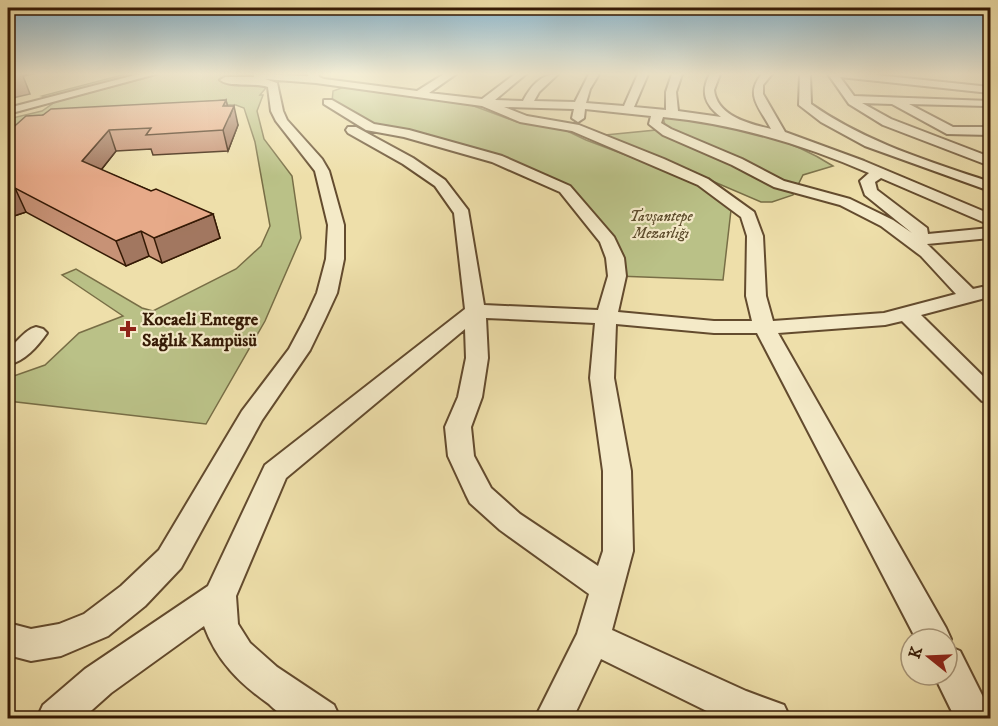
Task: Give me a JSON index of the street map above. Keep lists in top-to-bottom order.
{
  "parks": ["Tavşantepe Mezarlığı"],
  "places": {
    "health": ["Kocaeli Entegre Sağlık Kampüsü"]
  },
  "north": "left"
}
